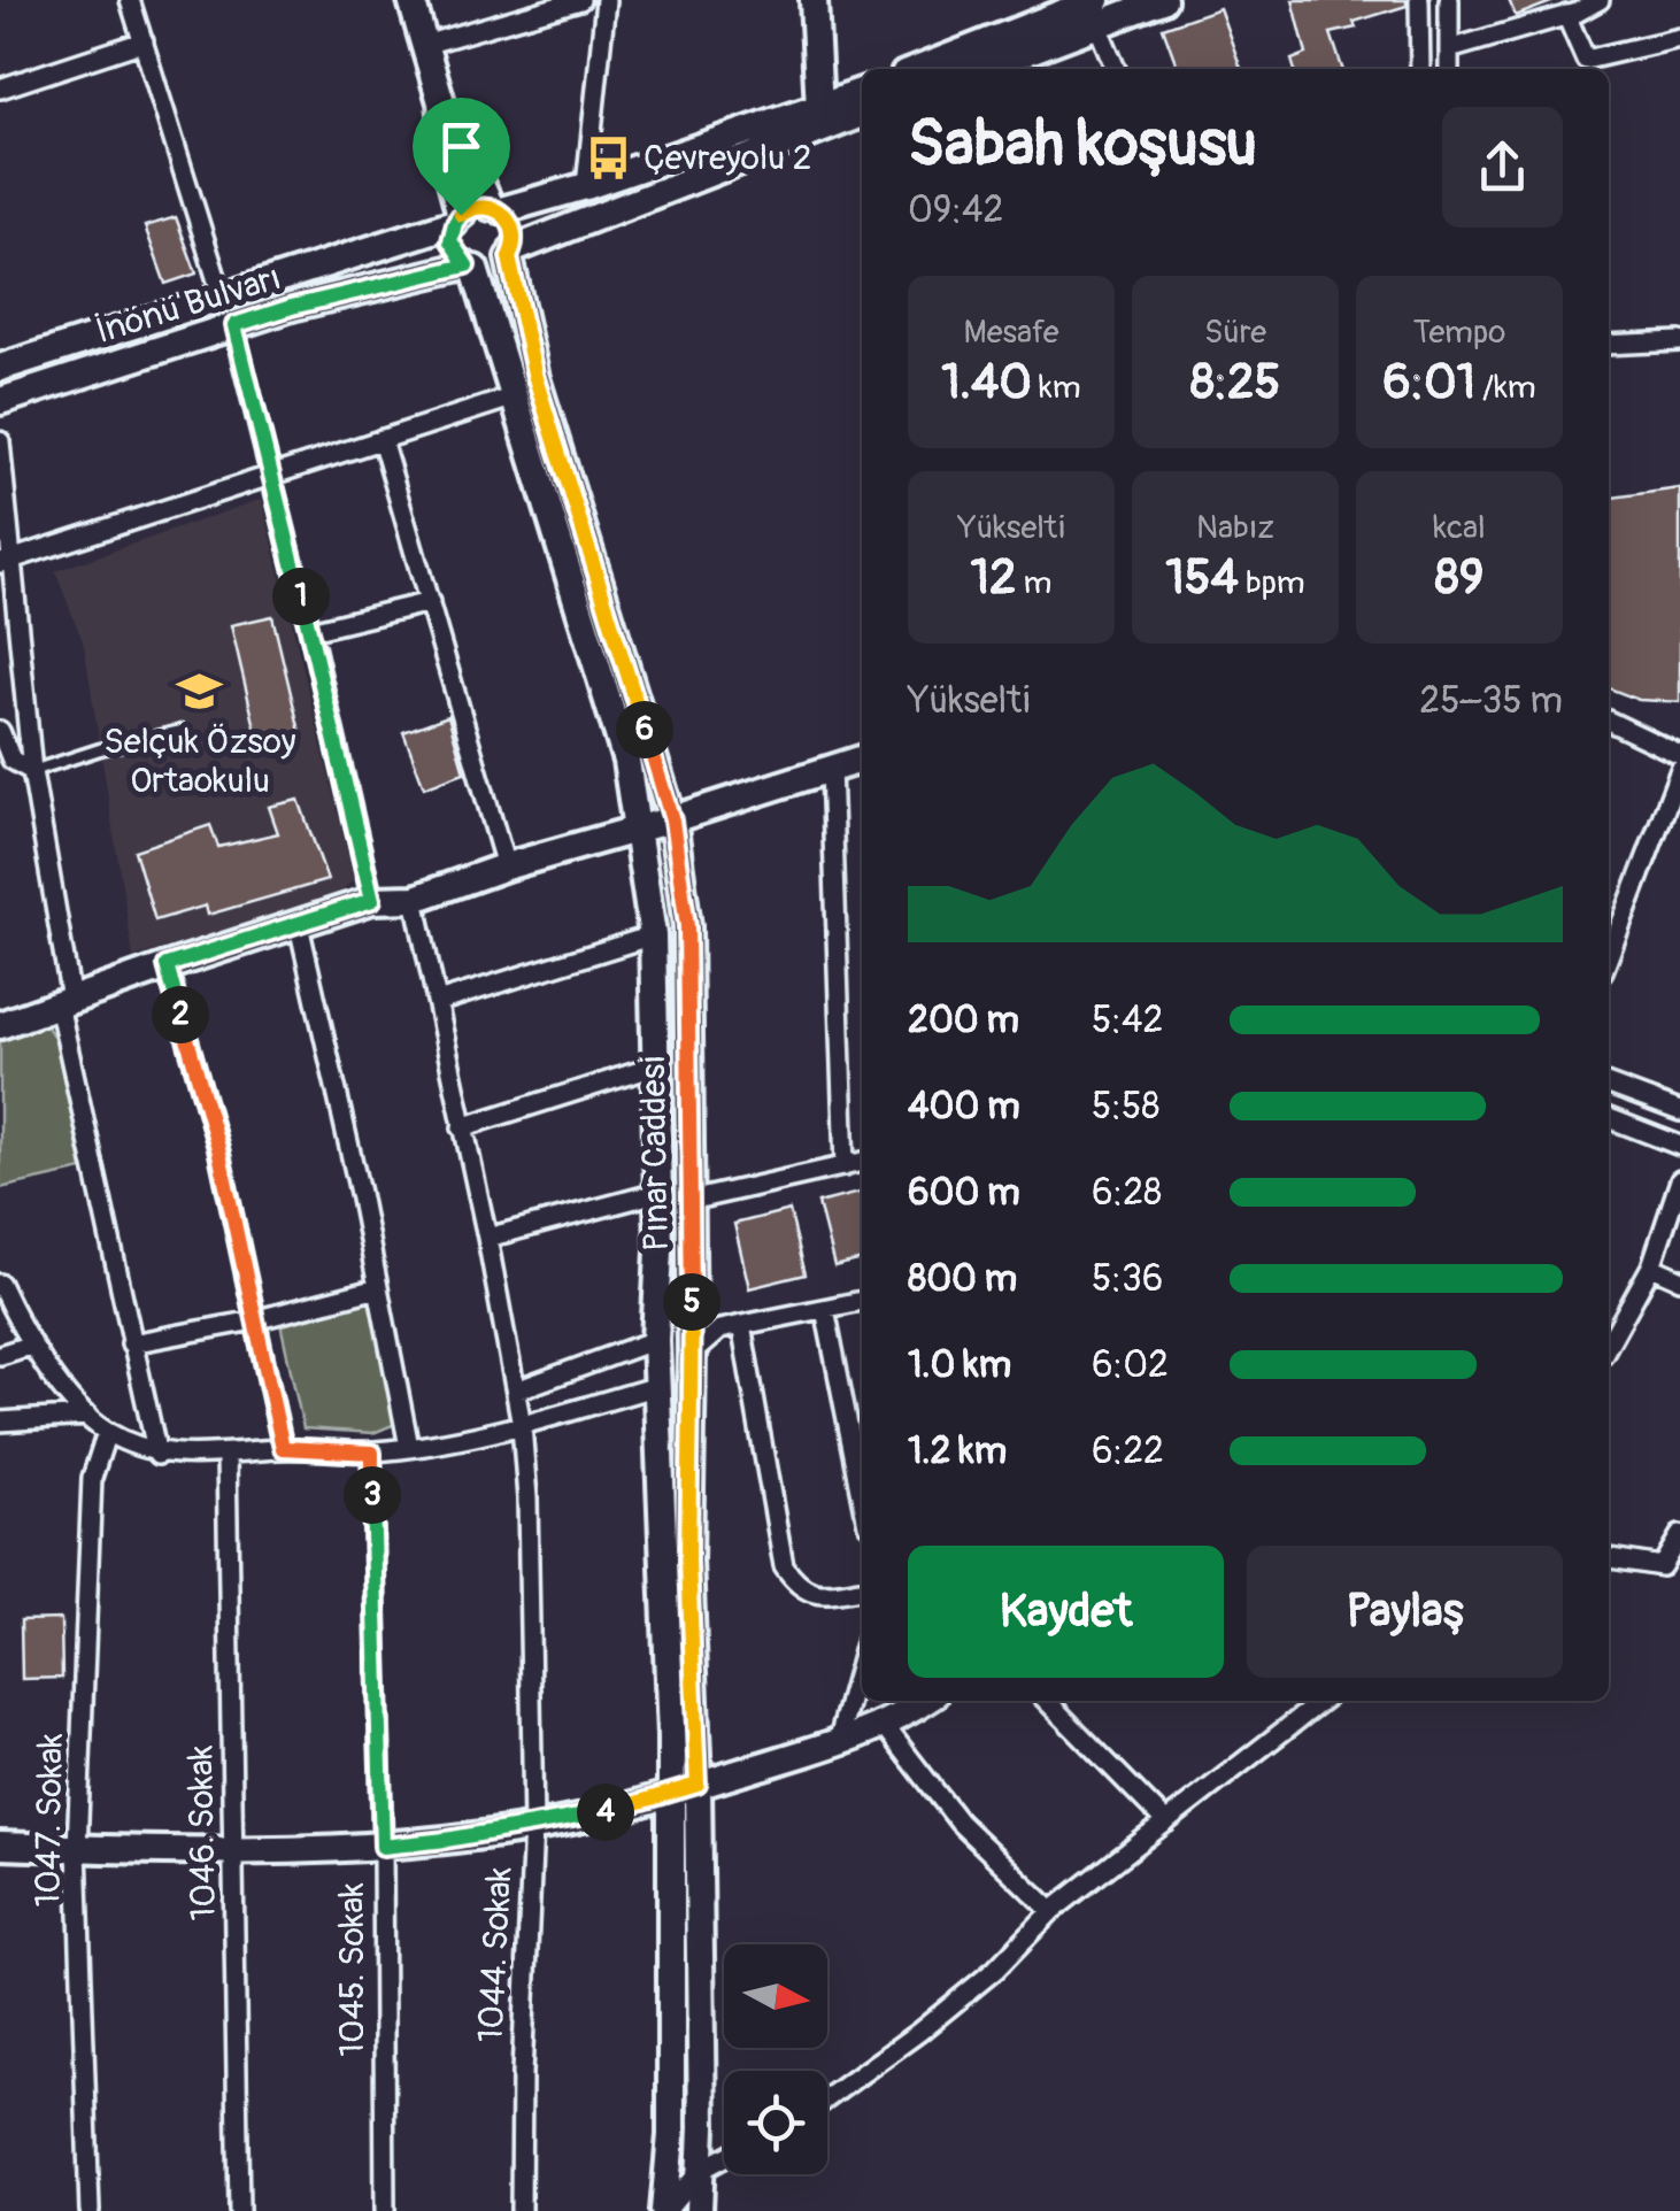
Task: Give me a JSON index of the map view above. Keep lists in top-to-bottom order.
{
  "streets": {
    "main road": ["İnönü Bulvarı", "Pınar Caddesi"],
    "street": [
      "1047. Sokak",
      "1046. Sokak",
      "1044. Sokak",
      "1045. Sokak"
    ]
  },
  "crossings": [
    ["İnönü Bulvarı", "Pınar Caddesi"]
  ],
  "places": {
    "bus stop": ["Çevreyolu 2"],
    "school or university": ["Selçuk Özsoy Ortaokulu"]
  },
  "north": "right",
  "page": {
    "heading": ["Sabah koşusu", "09:42"],
    "stats": [
      ["Mesafe", "1.40 km"],
      ["Süre", "8:25"],
      ["Tempo", "6:01 /km"],
      ["Yükselti", "12 m"],
      ["Nabız", "154 bpm"],
      ["kcal", "89"]
    ],
    "pins": [
      "1",
      "6",
      "2",
      "5",
      "3",
      "4"
    ],
    "chart": ["Yükselti", "25–35 m"],
    "list": [
      {
        "name": "200 m",
        "note": "5:42"
      },
      {
        "name": "400 m",
        "note": "5:58"
      },
      {
        "name": "600 m",
        "note": "6:28"
      },
      {
        "name": "800 m",
        "note": "5:36"
      },
      {
        "name": "1.0 km",
        "note": "6:02"
      },
      {
        "name": "1.2 km",
        "note": "6:22"
      }
    ],
    "buttons": ["Kaydet", "Paylaş"]
  }
}
